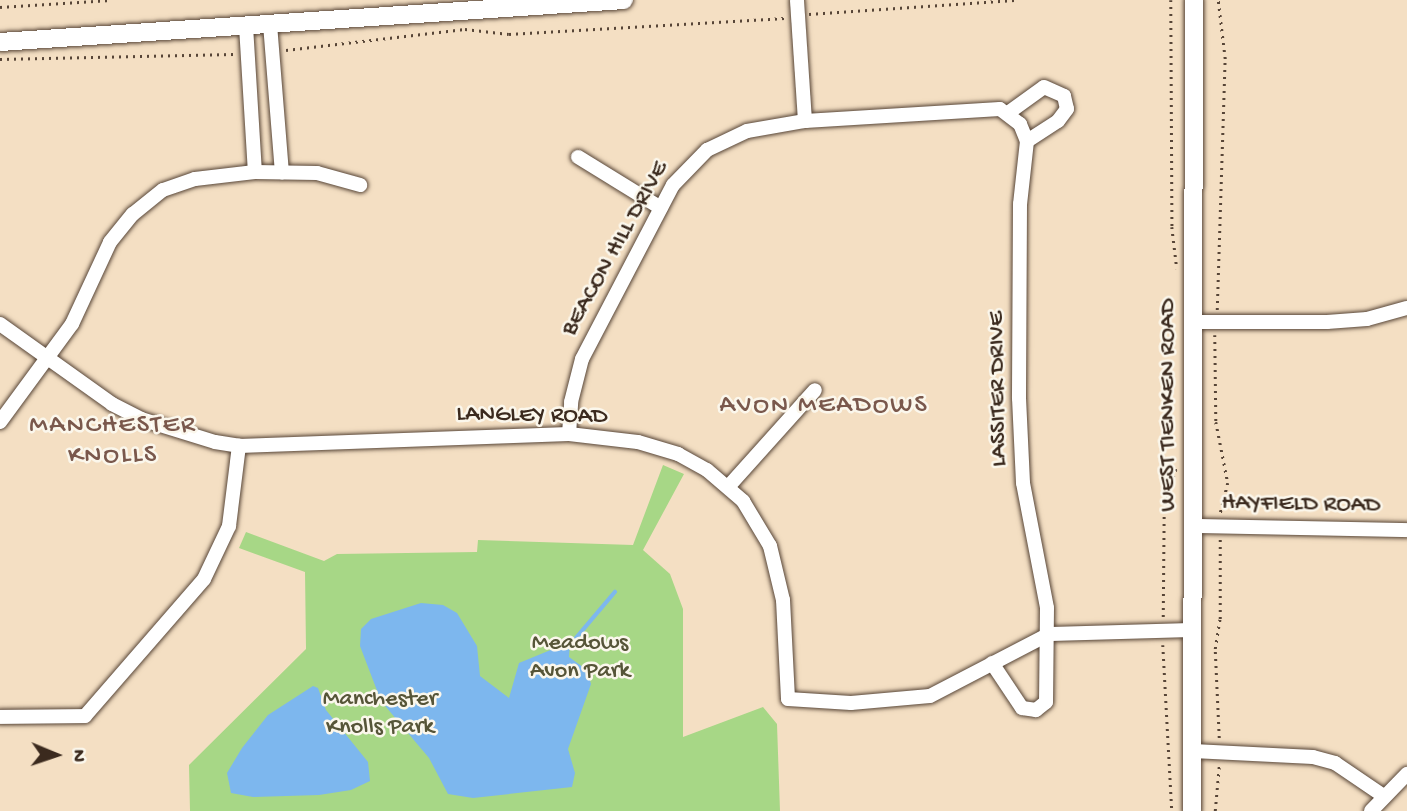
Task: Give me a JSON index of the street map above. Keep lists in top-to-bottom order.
{
  "streets": {
    "street": [
      "BEACON HILL DRIVE",
      "LASSITER DRIVE",
      "WEST TIENKEN ROAD",
      "LANGLEY ROAD",
      "HAYFIELD ROAD"
    ]
  },
  "crossings": [
    ["BEACON HILL DRIVE", "LANGLEY ROAD"],
    ["LASSITER DRIVE", "LANGLEY ROAD"],
    ["WEST TIENKEN ROAD", "LANGLEY ROAD"],
    ["WEST TIENKEN ROAD", "HAYFIELD ROAD"]
  ],
  "districts": ["AVON MEADOWS", "MANCHESTER KNOLLS"],
  "parks": ["Meadows Avon Park", "Manchester Knolls Park"],
  "north": "right"
}
